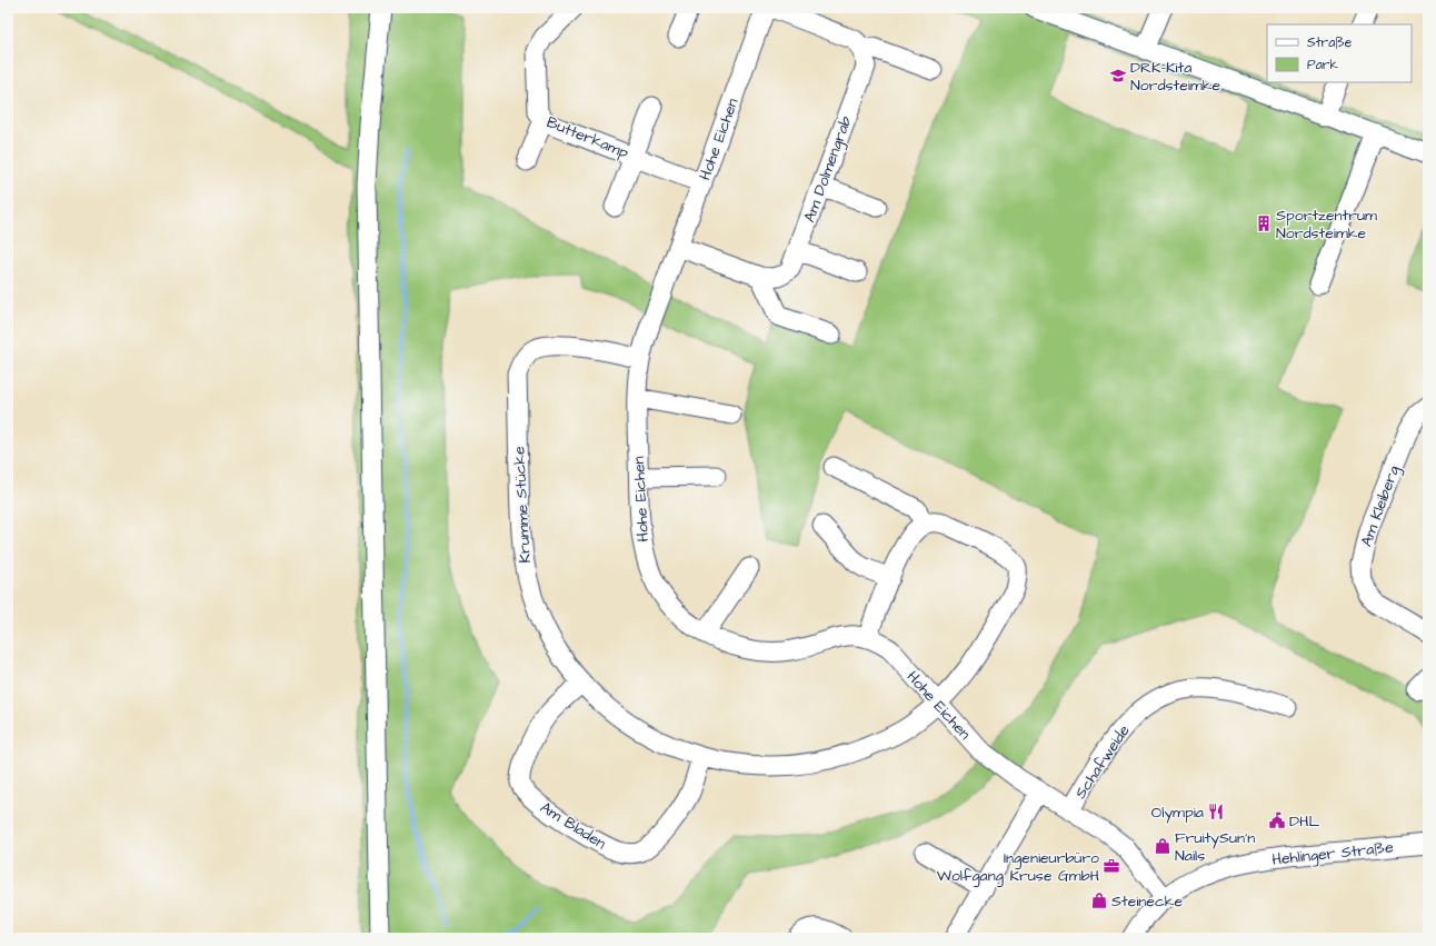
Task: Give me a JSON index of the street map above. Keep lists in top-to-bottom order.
{
  "streets": {
    "street": [
      "Butterkamp",
      "Hohe Eichen",
      "Am Dolmengrab",
      "Krumme Stücke",
      "Am Kleiberg",
      "Schafweide",
      "Am Bladen",
      "Hehlinger Straße"
    ]
  },
  "crossings": [
    ["Butterkamp", "Hohe Eichen"],
    ["Hohe Eichen", "Am Dolmengrab"],
    ["Hohe Eichen", "Krumme Stücke"],
    ["Hohe Eichen", "Schafweide"],
    ["Hohe Eichen", "Hehlinger Straße"],
    ["Krumme Stücke", "Am Bladen"]
  ],
  "places": {
    "school or university": ["DRK-Kita Nordsteimke"],
    "building": ["Sportzentrum Nordsteimke"],
    "restaurant": ["Olympia"],
    "public building": ["DHL"],
    "shop": ["FruitySun'n Nails", "Steinecke"],
    "office": ["Ingenieurbüro Wolfgang Kruse GmbH"]
  },
  "legend": ["Straße", "Park"]
}
